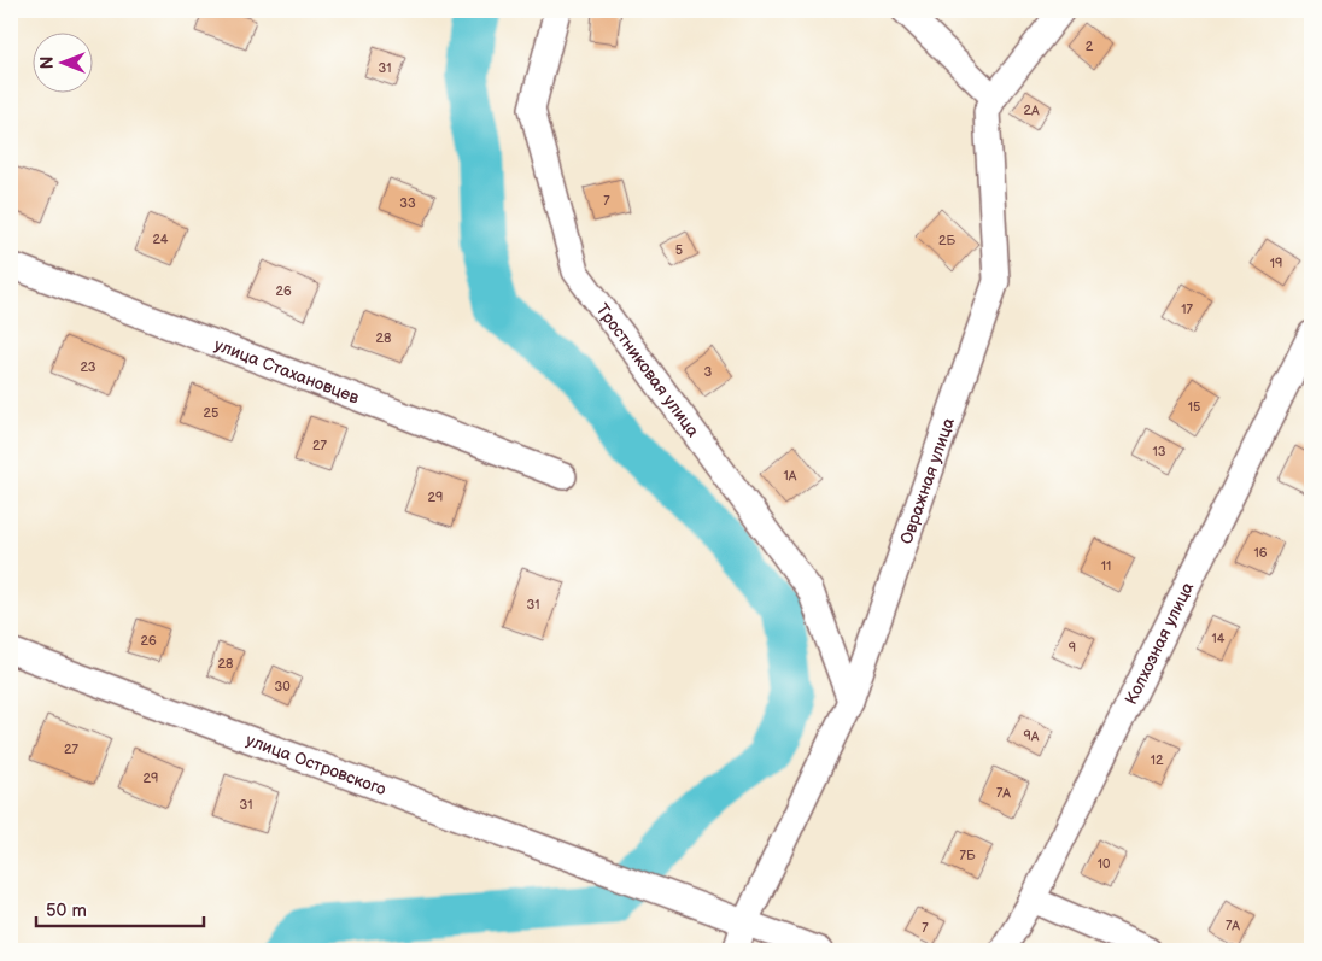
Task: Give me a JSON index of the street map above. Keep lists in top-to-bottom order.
{
  "streets": {
    "street": [
      "улица Стахановцев",
      "Тростниковая улица",
      "Овражная улица",
      "Колхозная улица",
      "улица Островского"
    ]
  },
  "crossings": [
    ["Тростниковая улица", "Овражная улица"],
    ["Овражная улица", "улица Островского"]
  ],
  "house_numbers": [
    "2",
    "31",
    "2А",
    "7",
    "33",
    "24",
    "2Б",
    "5",
    "19",
    "26",
    "17",
    "28",
    "23",
    "3",
    "15",
    "25",
    "27",
    "13",
    "1А",
    "29",
    "16",
    "11",
    "31",
    "14",
    "26",
    "9",
    "28",
    "30",
    "9А",
    "27",
    "12",
    "29",
    "7А",
    "31",
    "7Б",
    "10",
    "7А",
    "7"
  ],
  "scale_bar": "50 m",
  "north": "left"
}
